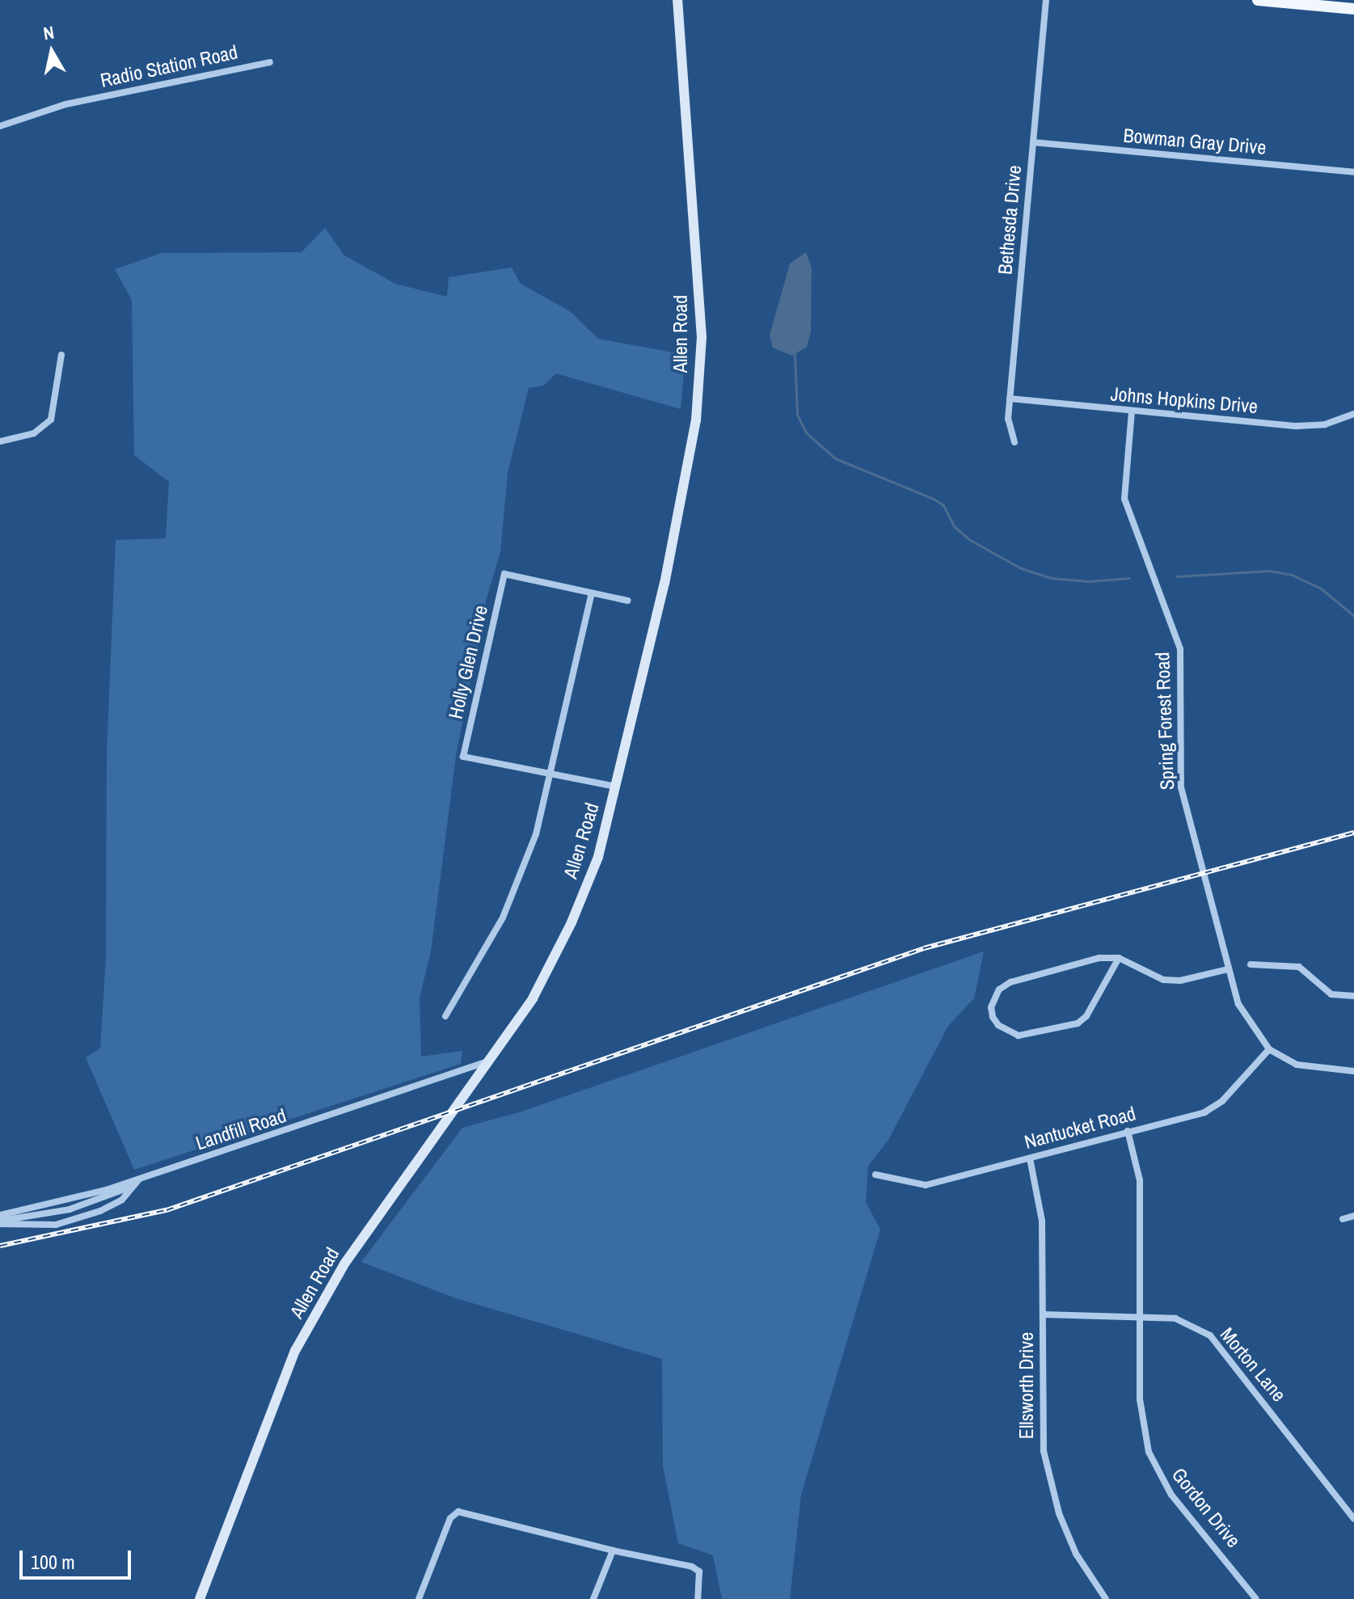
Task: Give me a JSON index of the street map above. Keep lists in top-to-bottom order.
{
  "streets": {
    "main road": ["Allen Road"],
    "street": [
      "Radio Station Road",
      "Bowman Gray Drive",
      "Bethesda Drive",
      "Johns Hopkins Drive",
      "Holly Glen Drive",
      "Spring Forest Road",
      "Nantucket Road",
      "Landfill Road",
      "Morton Lane",
      "Ellsworth Drive",
      "Gordon Drive"
    ]
  },
  "crossings": [
    ["Bowman Gray Drive", "Bethesda Drive"],
    ["Bethesda Drive", "Johns Hopkins Drive"],
    ["Allen Road", "Holly Glen Drive"],
    ["Allen Road", "Landfill Road"],
    ["Johns Hopkins Drive", "Spring Forest Road"],
    ["Spring Forest Road", "Nantucket Road"],
    ["Nantucket Road", "Ellsworth Drive"],
    ["Nantucket Road", "Gordon Drive"],
    ["Morton Lane", "Ellsworth Drive"],
    ["Morton Lane", "Gordon Drive"]
  ],
  "scale_bar": "100 m",
  "north": "top"
}
